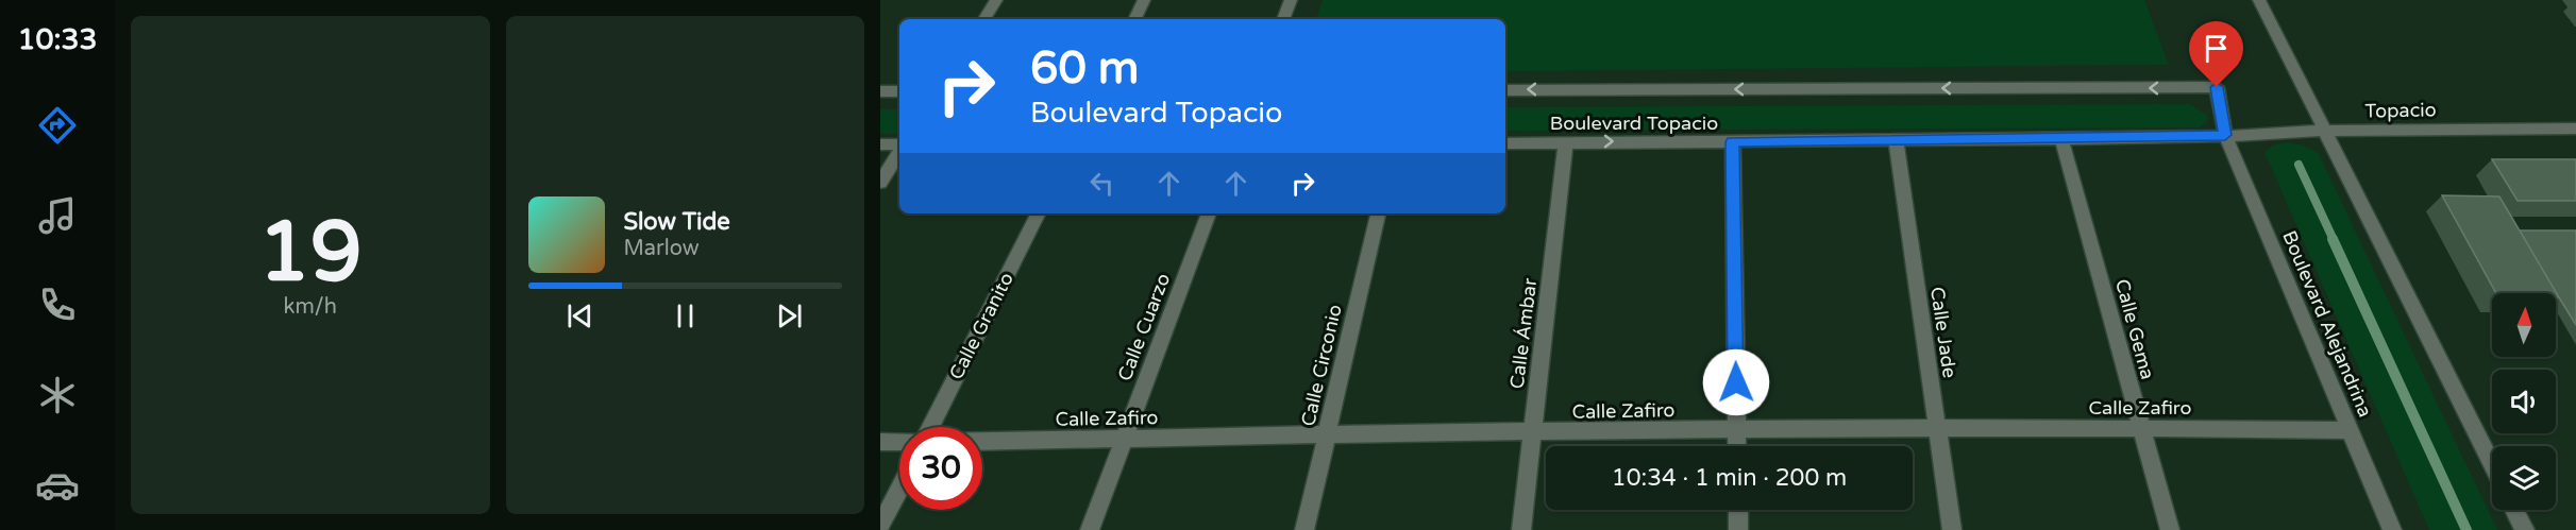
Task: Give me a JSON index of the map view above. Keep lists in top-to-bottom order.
{
  "streets": {
    "street": [
      "Topacio",
      "Boulevard Topacio",
      "Boulevard Alejandrina",
      "Calle Granito",
      "Calle Cuarzo",
      "Calle Gema",
      "Calle Jade",
      "Calle Ámbar",
      "Calle Circonio",
      "Calle Zafiro"
    ]
  },
  "crossings": [
    ["Topacio", "Boulevard Topacio"],
    ["Topacio", "Boulevard Alejandrina"],
    ["Boulevard Topacio", "Boulevard Alejandrina"],
    ["Boulevard Topacio", "Calle Gema"],
    ["Boulevard Topacio", "Calle Jade"],
    ["Boulevard Topacio", "Calle Ámbar"],
    ["Boulevard Alejandrina", "Calle Zafiro"],
    ["Calle Cuarzo", "Calle Zafiro"],
    ["Calle Gema", "Calle Zafiro"],
    ["Calle Jade", "Calle Zafiro"],
    ["Calle Ámbar", "Calle Zafiro"],
    ["Calle Circonio", "Calle Zafiro"]
  ],
  "north": "top",
  "page": {
    "tabs": "10:33",
    "tile": ["19", "km/h"],
    "turn": ["60 m", "Boulevard Topacio"],
    "song": ["Slow Tide", "Marlow"],
    "limit": "30",
    "trip": "10:34 · 1 min · 200 m"
  }
}
